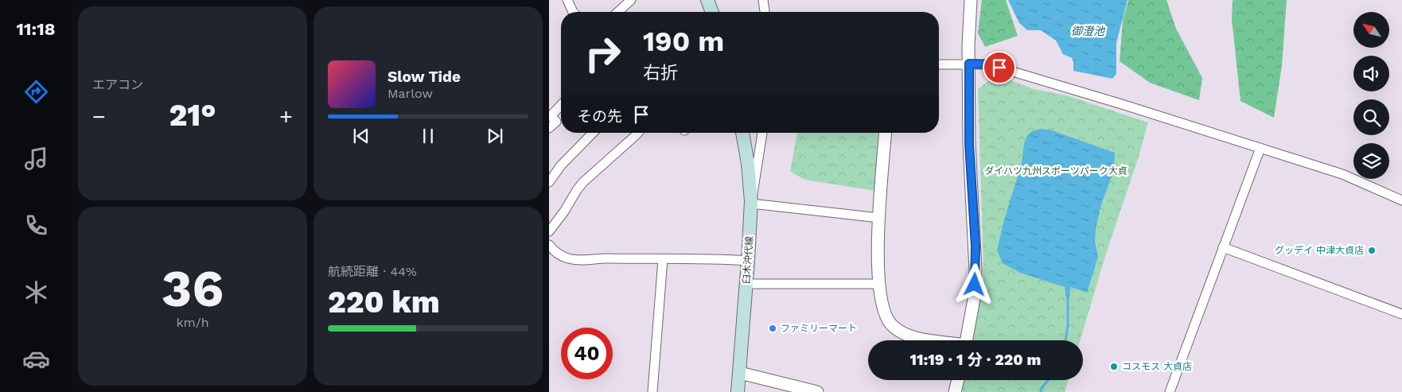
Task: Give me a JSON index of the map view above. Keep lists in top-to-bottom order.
{
  "streets": {
    "main road": ["臼木沖代線"]
  },
  "water": ["御澄池"],
  "parks": ["ダイハツ九州スポーツパーク大貞"],
  "places": ["グッデイ 中津大貞店", "ファミリーマート", "コスモス 大貞店"],
  "north": "top left",
  "page": {
    "tabs": "11:18",
    "tile": [
      "エアコン",
      ["36", "km/h"],
      ["航続距離 · 44%", "220 km"]
    ],
    "turn": ["190 m", "右折"],
    "song": ["Slow Tide", "Marlow"],
    "then": "その先",
    "heat": ["−", "21°", "+"],
    "limit": "40",
    "trip": "11:19 · 1 分 · 220 m"
  }
}
